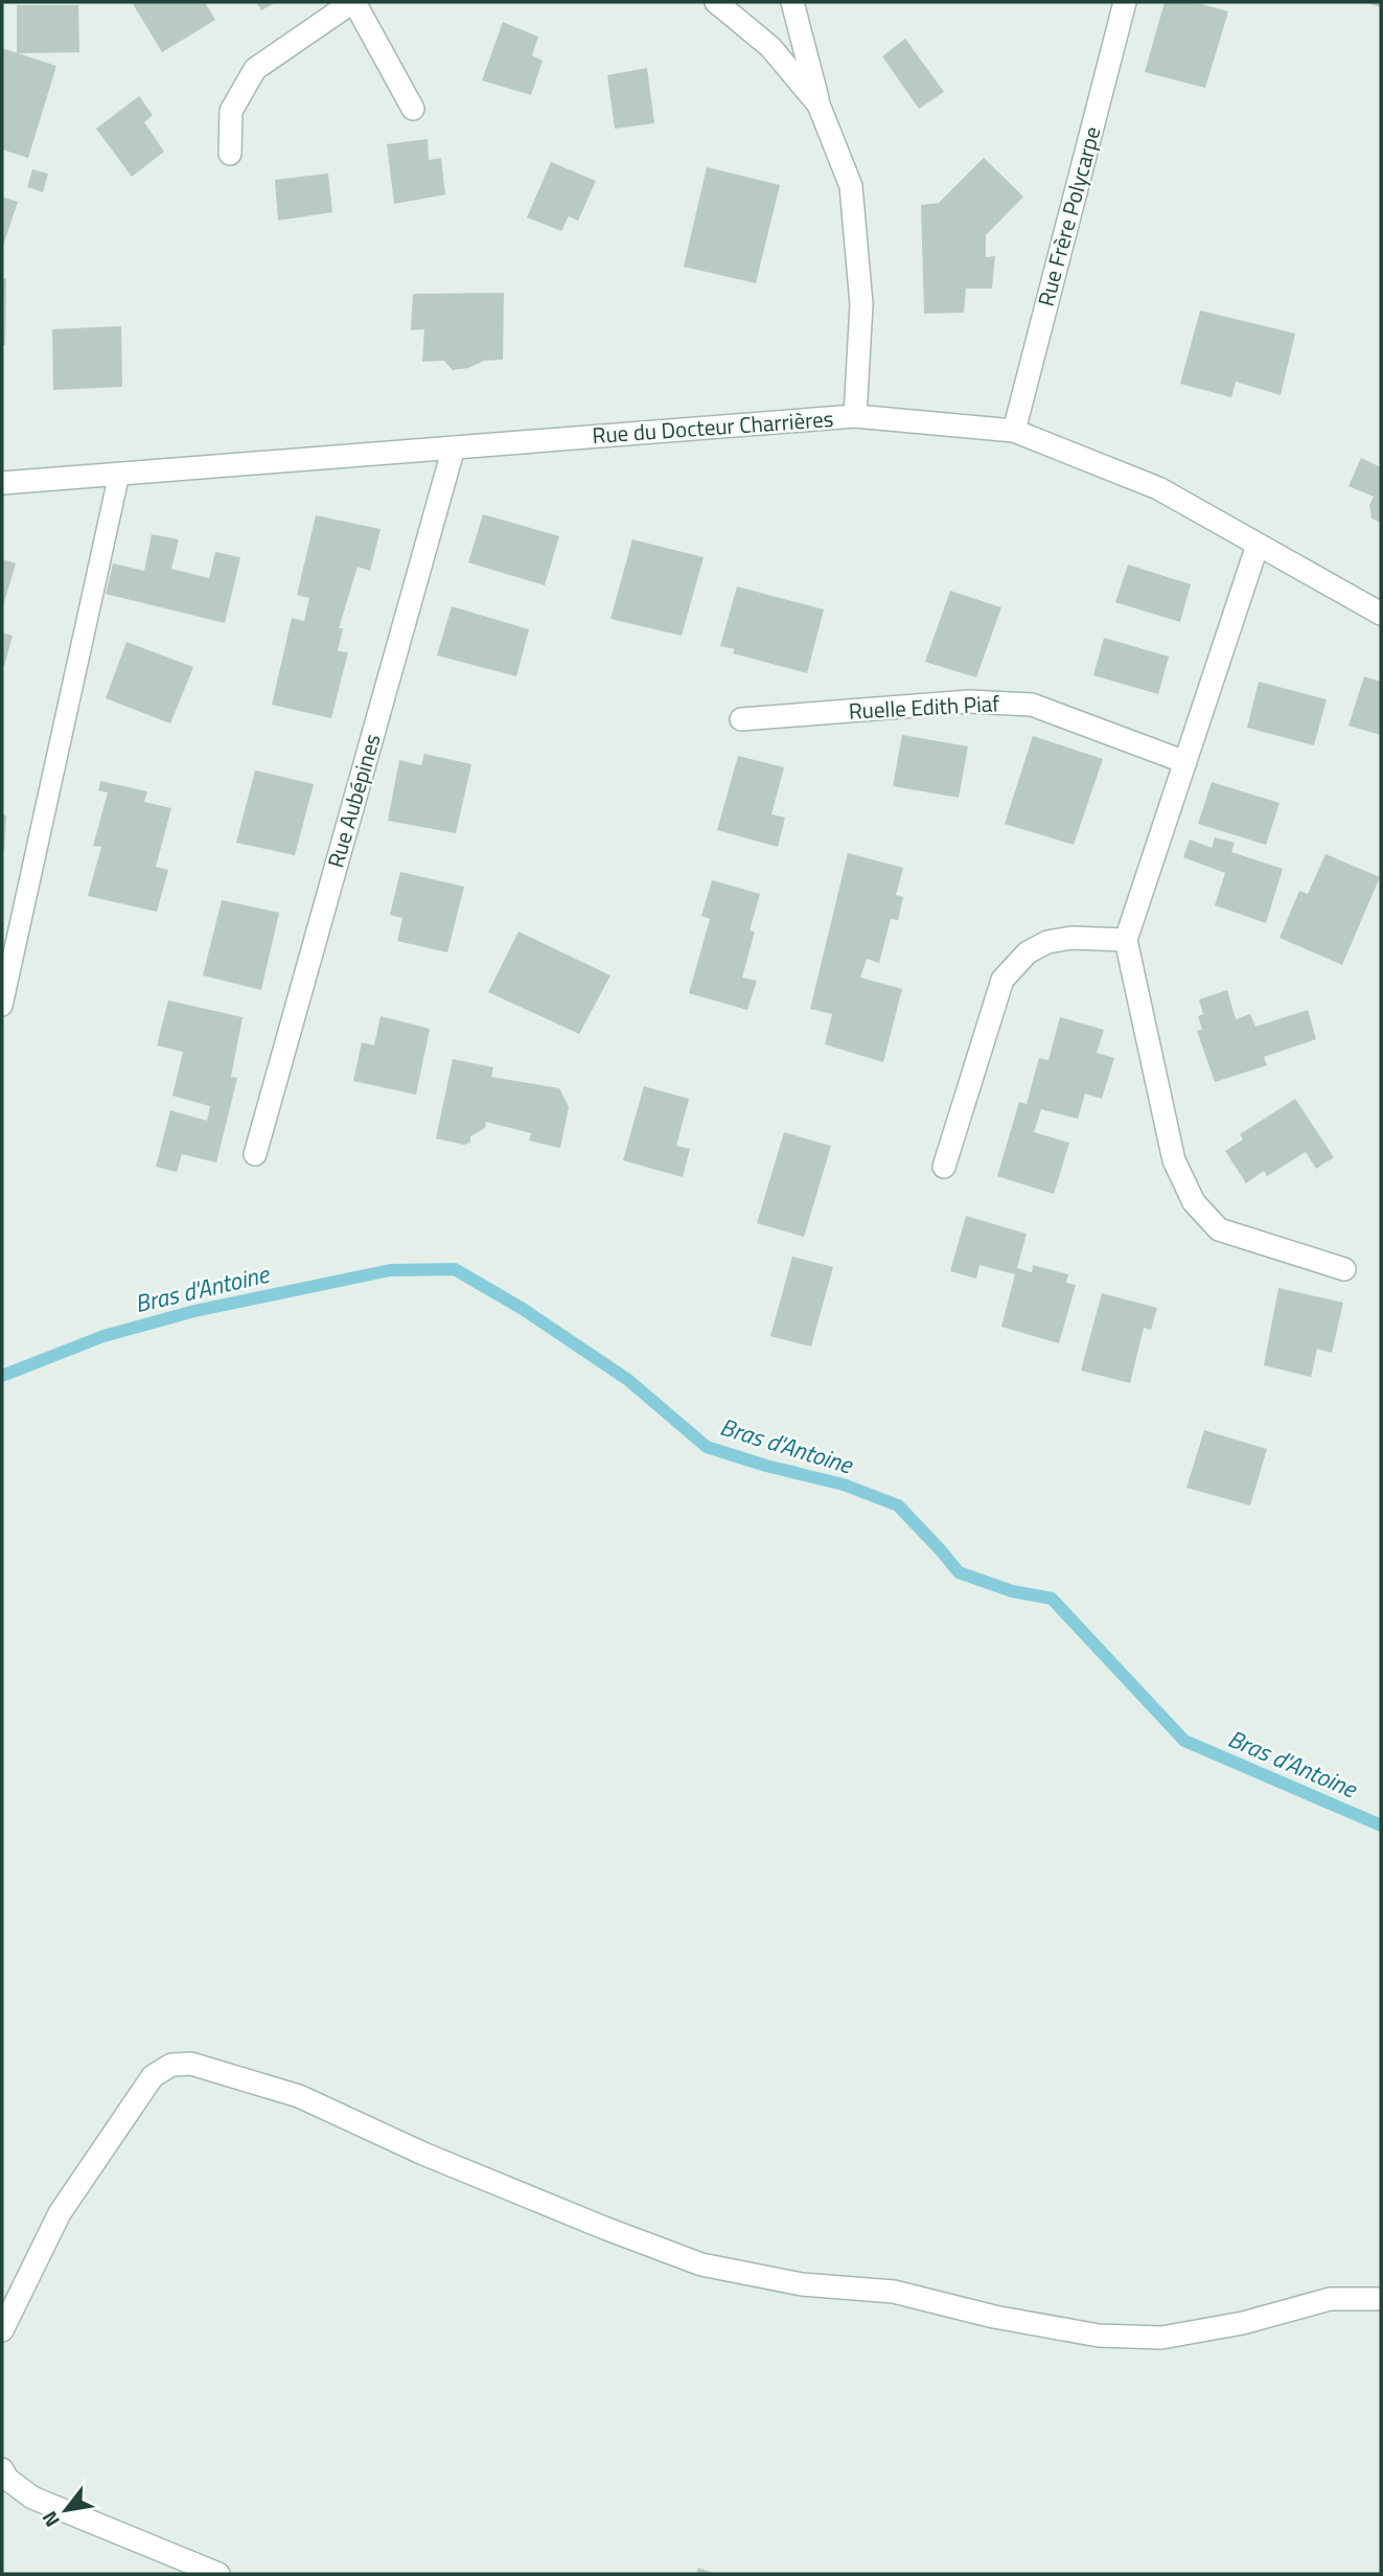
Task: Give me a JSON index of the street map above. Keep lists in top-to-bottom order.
{
  "streets": {
    "street": [
      "Rue Frère Polycarpe",
      "Rue du Docteur Charrières",
      "Ruelle Edith Piaf",
      "Rue Aubépines"
    ]
  },
  "crossings": [
    ["Rue Frère Polycarpe", "Rue du Docteur Charrières"],
    ["Rue du Docteur Charrières", "Rue Aubépines"]
  ],
  "water": ["Bras d'Antoine"],
  "north": "bottom left"
}
